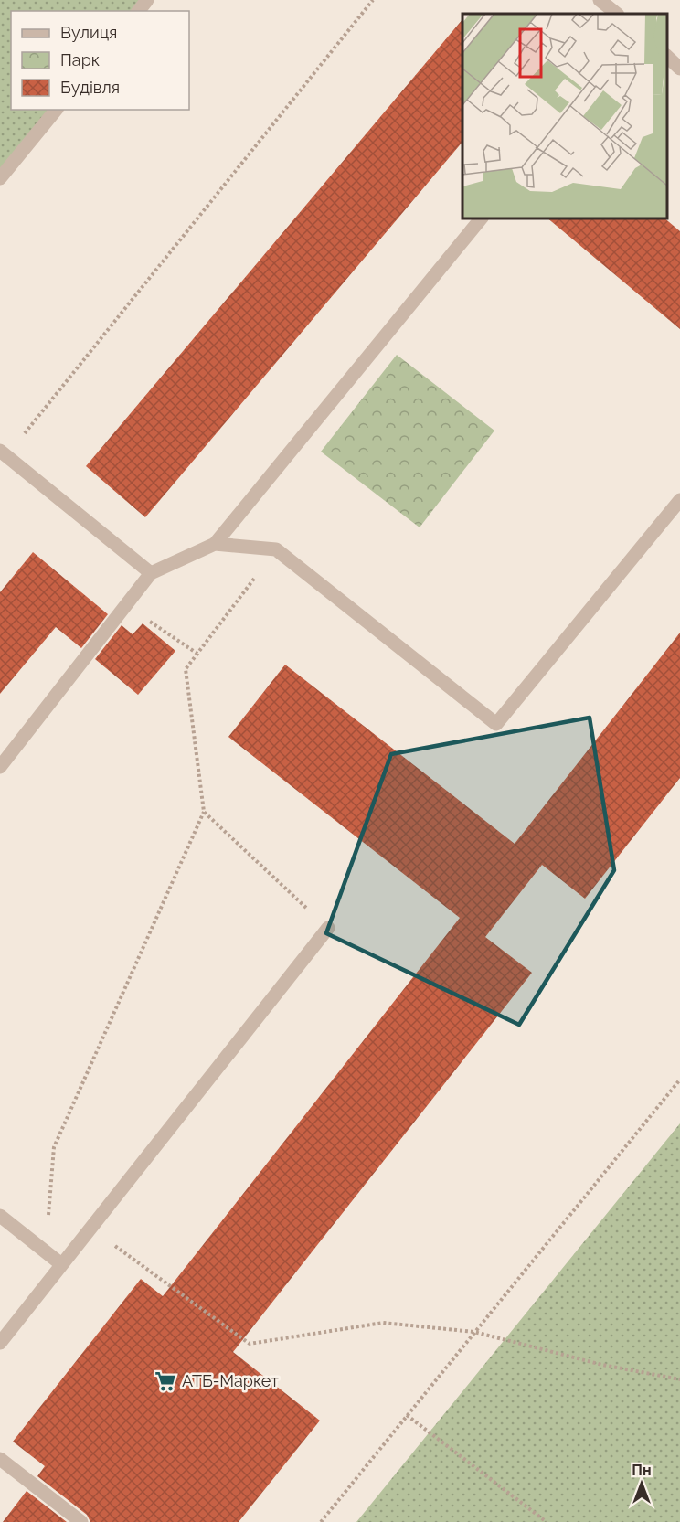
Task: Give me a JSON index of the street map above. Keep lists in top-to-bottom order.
{
  "places": {
    "supermarket": ["АТБ-Маркет"]
  },
  "legend": ["Вулиця", "Парк", "Будівля"],
  "north": "top"
}
